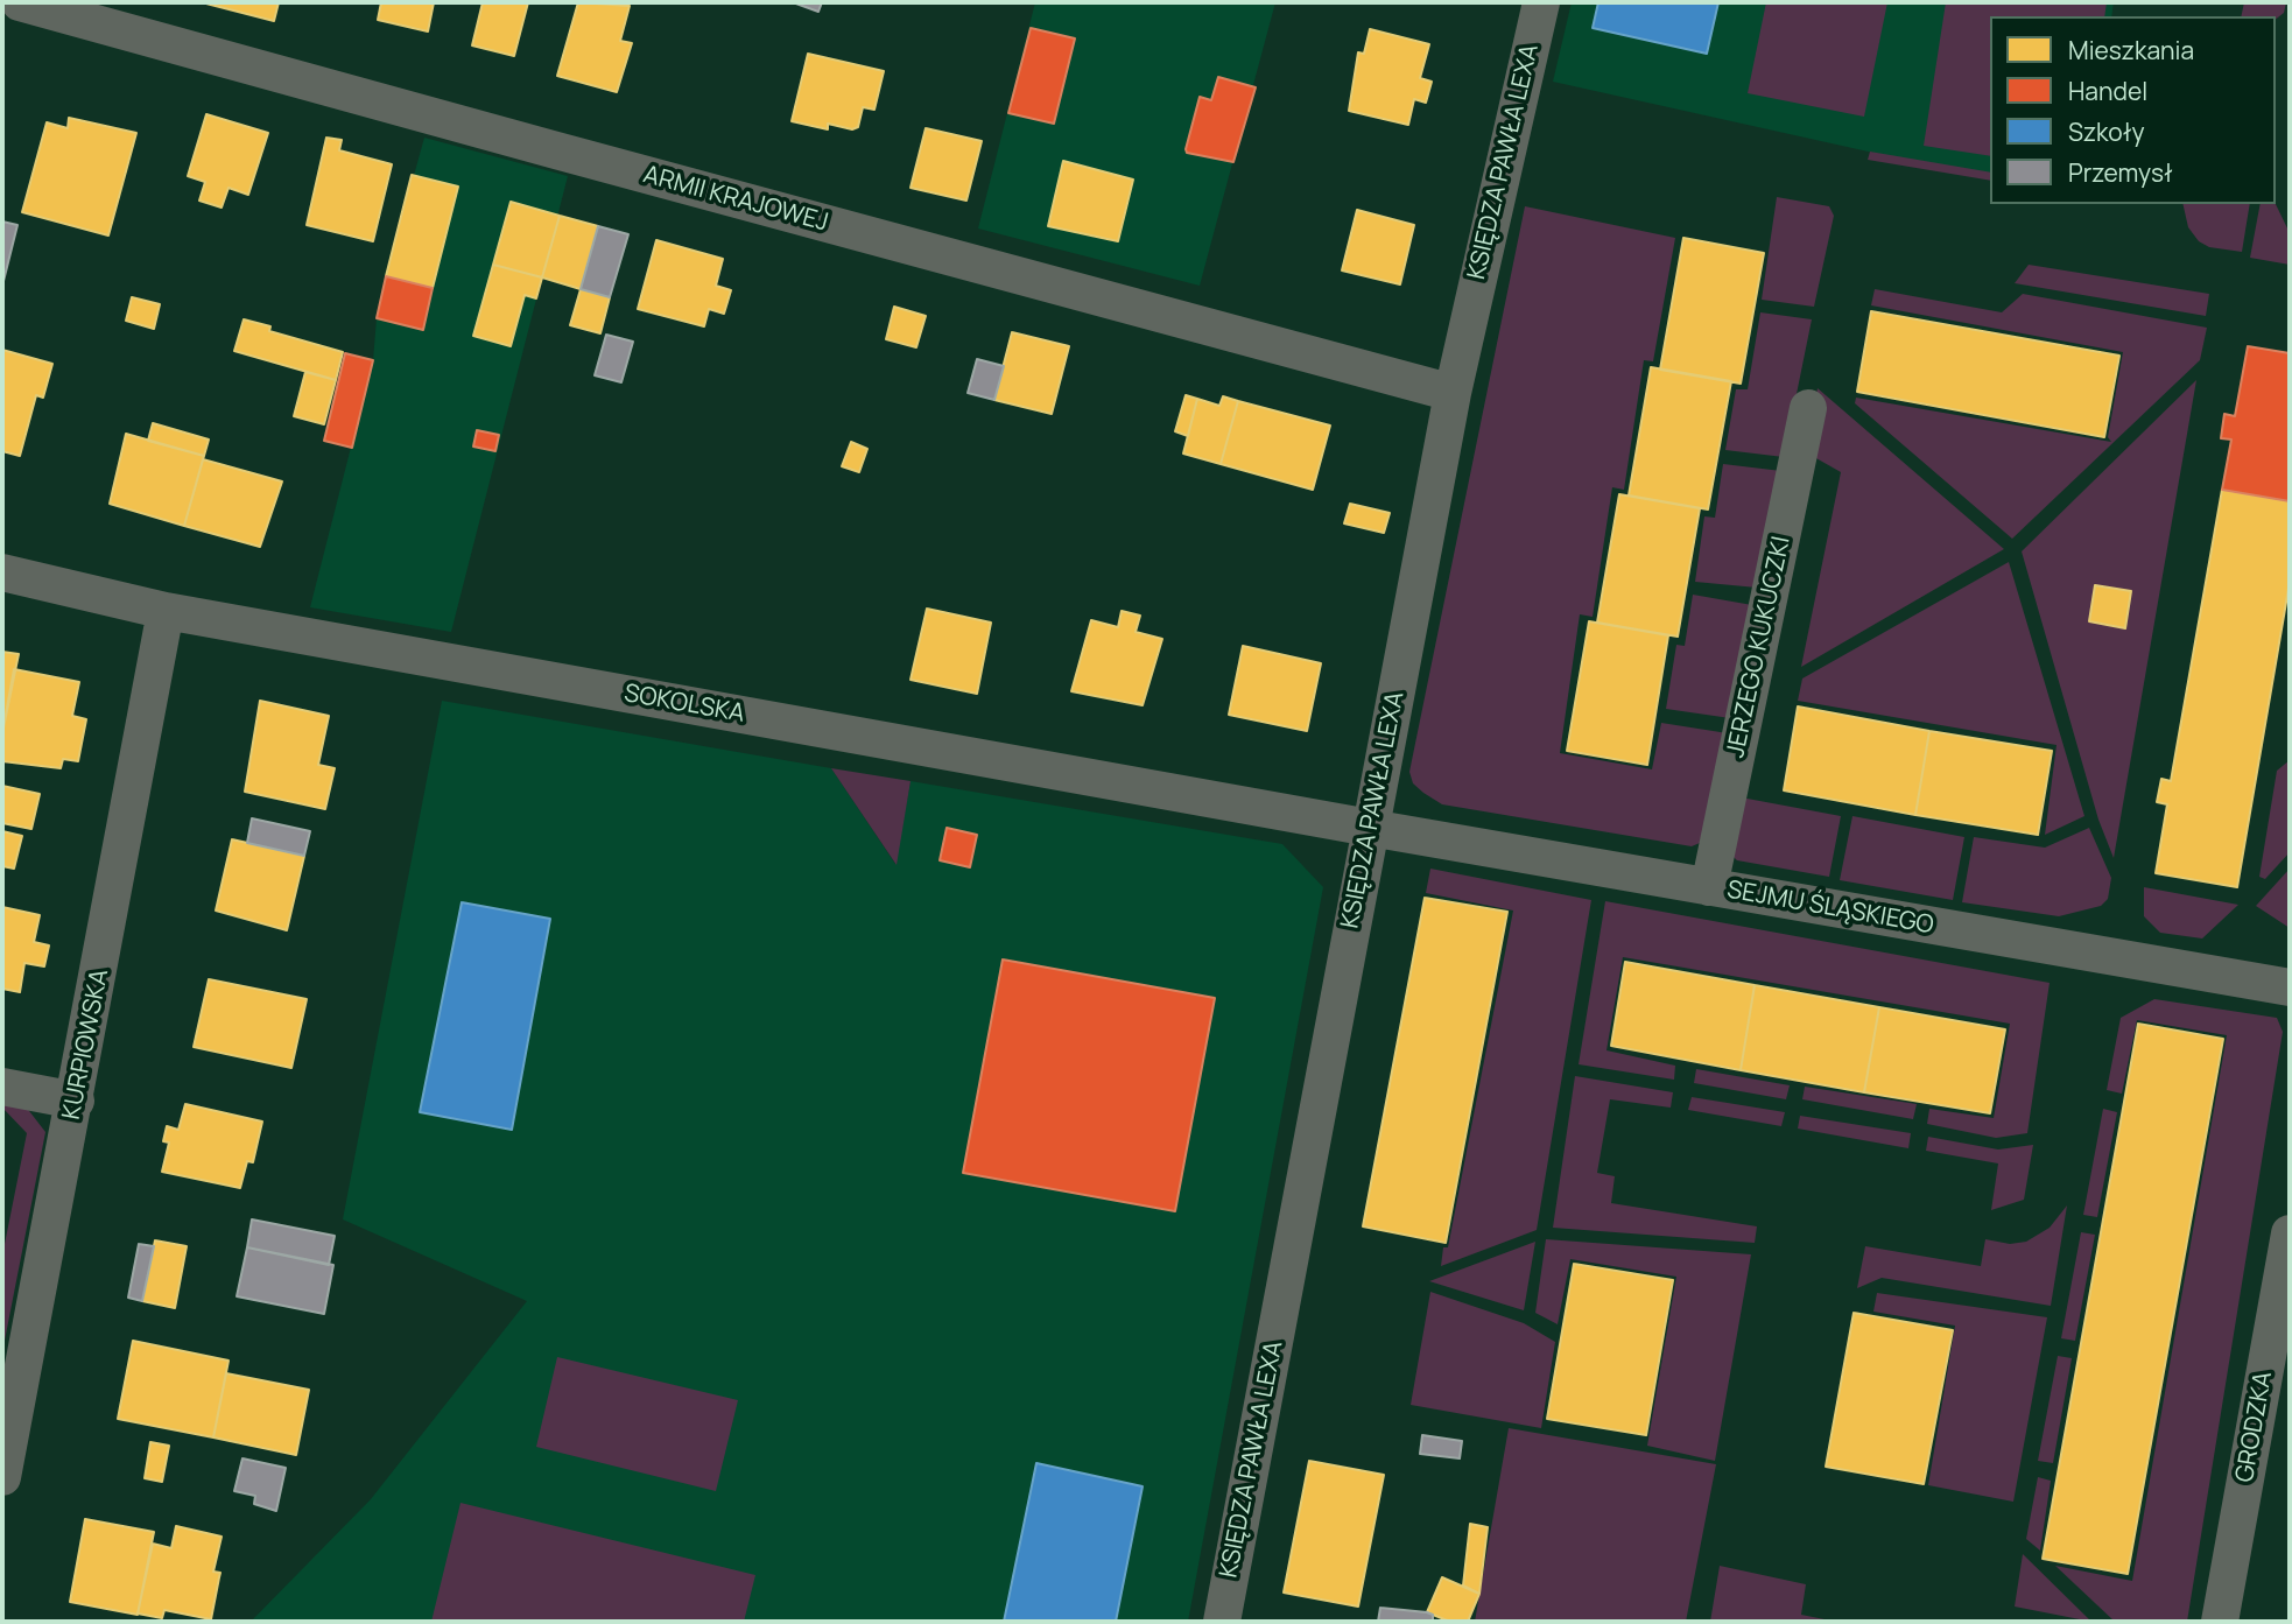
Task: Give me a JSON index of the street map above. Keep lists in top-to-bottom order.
{
  "streets": {
    "street": [
      "KSIĘDZA PAWŁA LEXA",
      "ARMII KRAJOWEJ",
      "JERZEGO KUKUCZKI",
      "SOKOLSKA",
      "SEJMU ŚLĄSKIEGO",
      "KURPIOWSKA",
      "GRODZKA"
    ]
  },
  "crossings": [
    ["KSIĘDZA PAWŁA LEXA", "ARMII KRAJOWEJ"],
    ["KSIĘDZA PAWŁA LEXA", "SOKOLSKA"],
    ["KSIĘDZA PAWŁA LEXA", "SEJMU ŚLĄSKIEGO"],
    ["JERZEGO KUKUCZKI", "SEJMU ŚLĄSKIEGO"],
    ["SOKOLSKA", "SEJMU ŚLĄSKIEGO"],
    ["SOKOLSKA", "KURPIOWSKA"]
  ],
  "legend": [
    "Mieszkania",
    "Handel",
    "Szkoły",
    "Przemysł"
  ]
}
